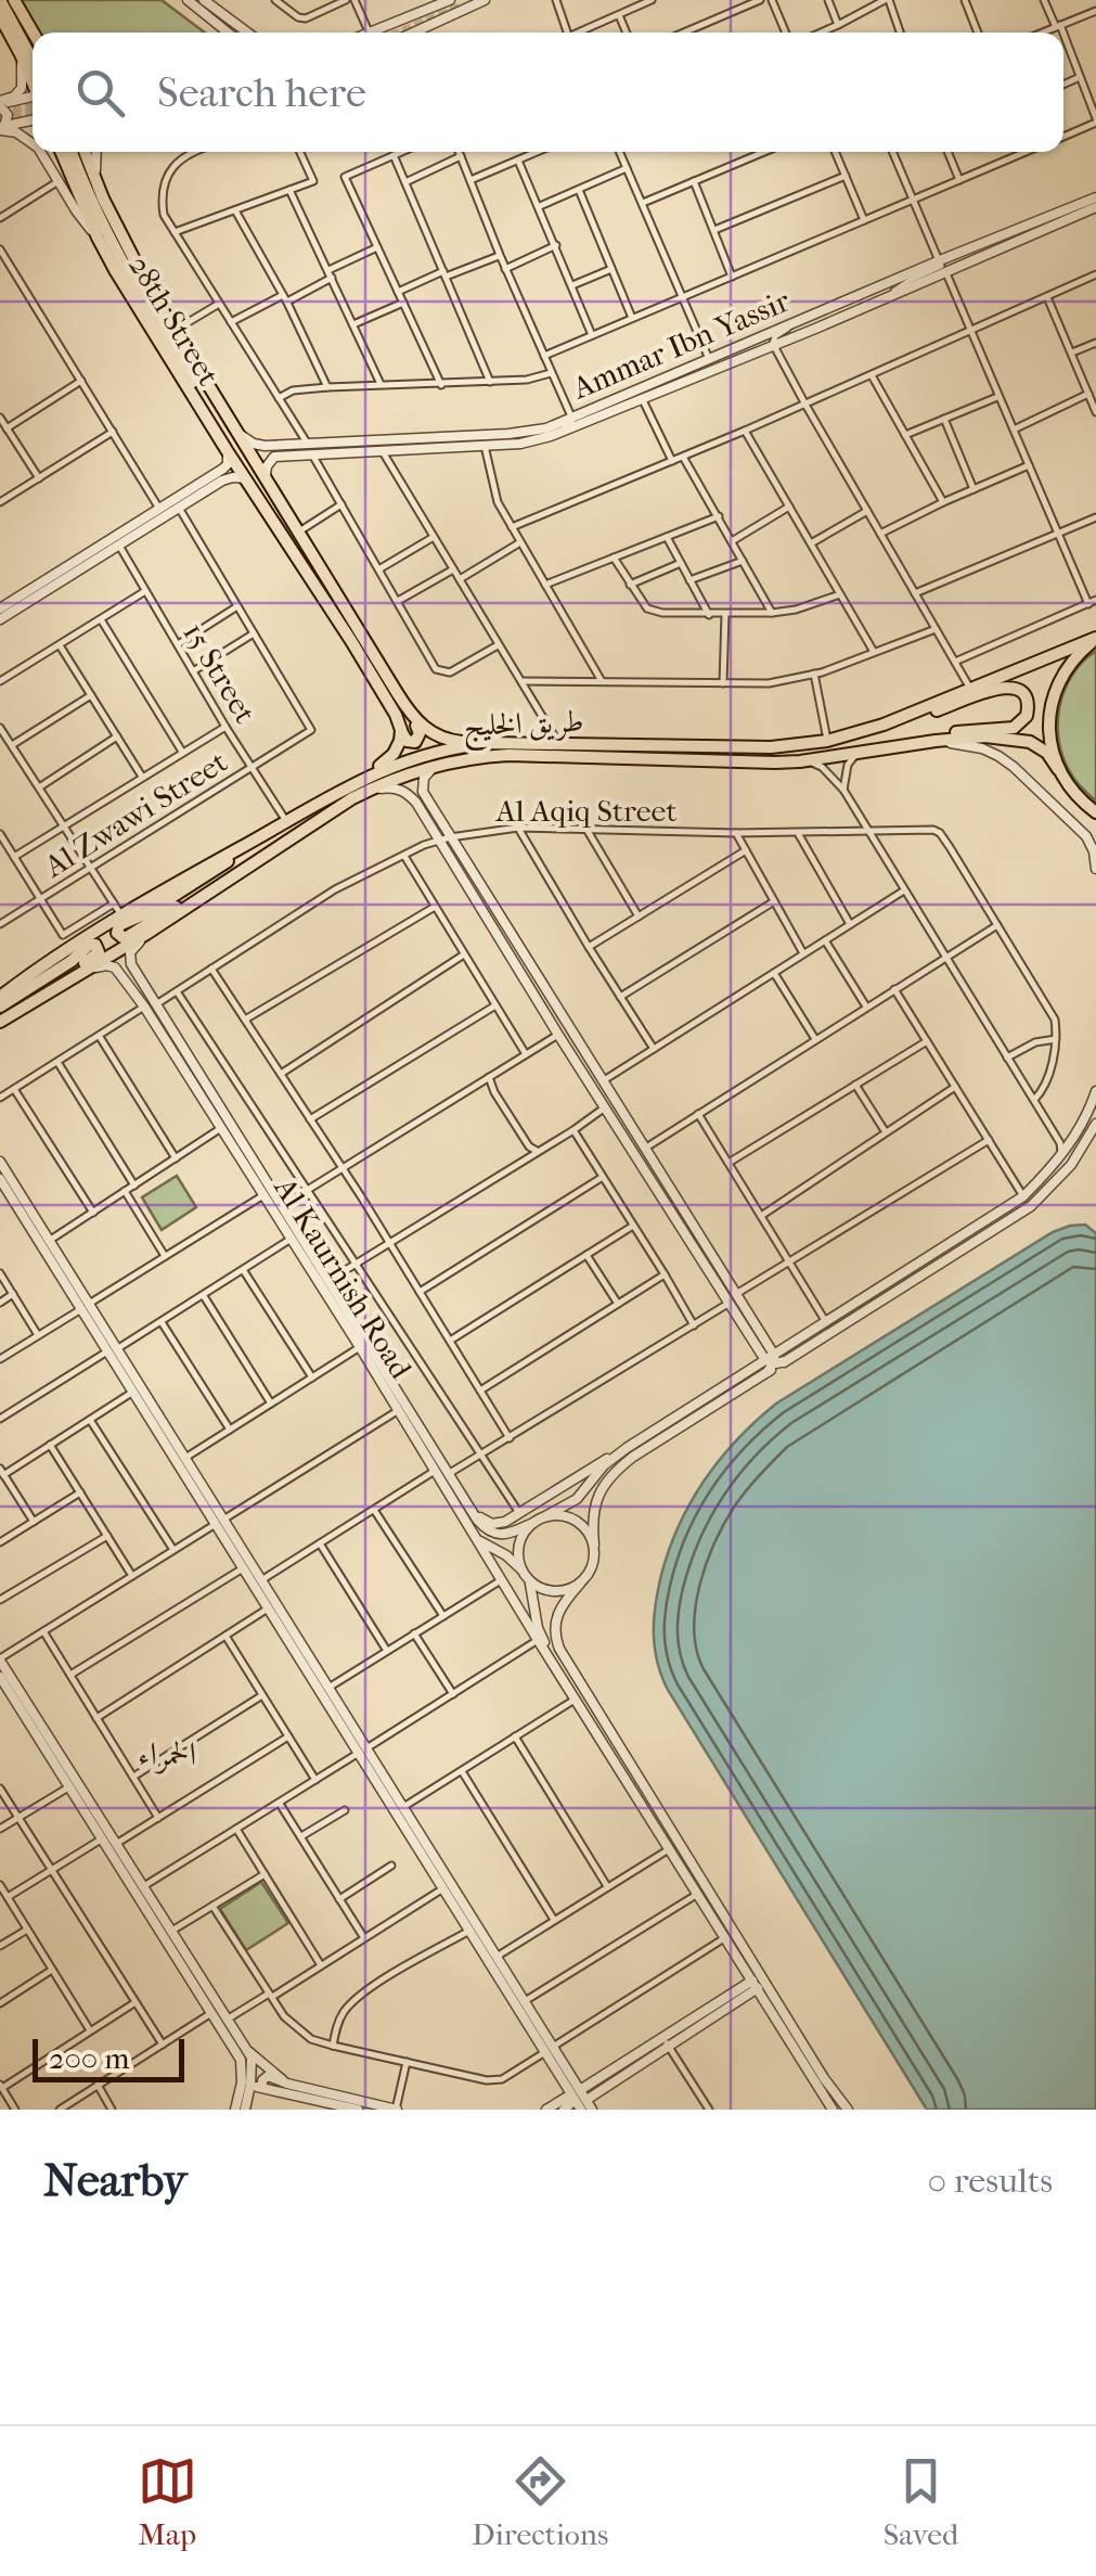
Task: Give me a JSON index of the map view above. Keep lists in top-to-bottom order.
{
  "streets": {
    "main road": ["28th Street", "طريق الخليج"],
    "street": [
      "Ammar Ibn Yassir",
      "15 Street",
      "Al Aqiq Street",
      "Al Zwawi Street",
      "Al Kaurnish Road"
    ]
  },
  "crossings": [
    ["28th Street", "طريق الخليج"],
    ["15 Street", "طريق الخليج"],
    ["15 Street", "Al Zwawi Street"],
    ["طريق الخليج", "Al Kaurnish Road"],
    ["Al Aqiq Street", "Al Kaurnish Road"]
  ],
  "districts": ["الحمراء"],
  "scale_bar": "200 m",
  "page": {
    "search": "Search here",
    "scale": "200 m",
    "heading": ["Nearby", "0 results"],
    "nav": ["Map", "Directions", "Saved"]
  }
}
